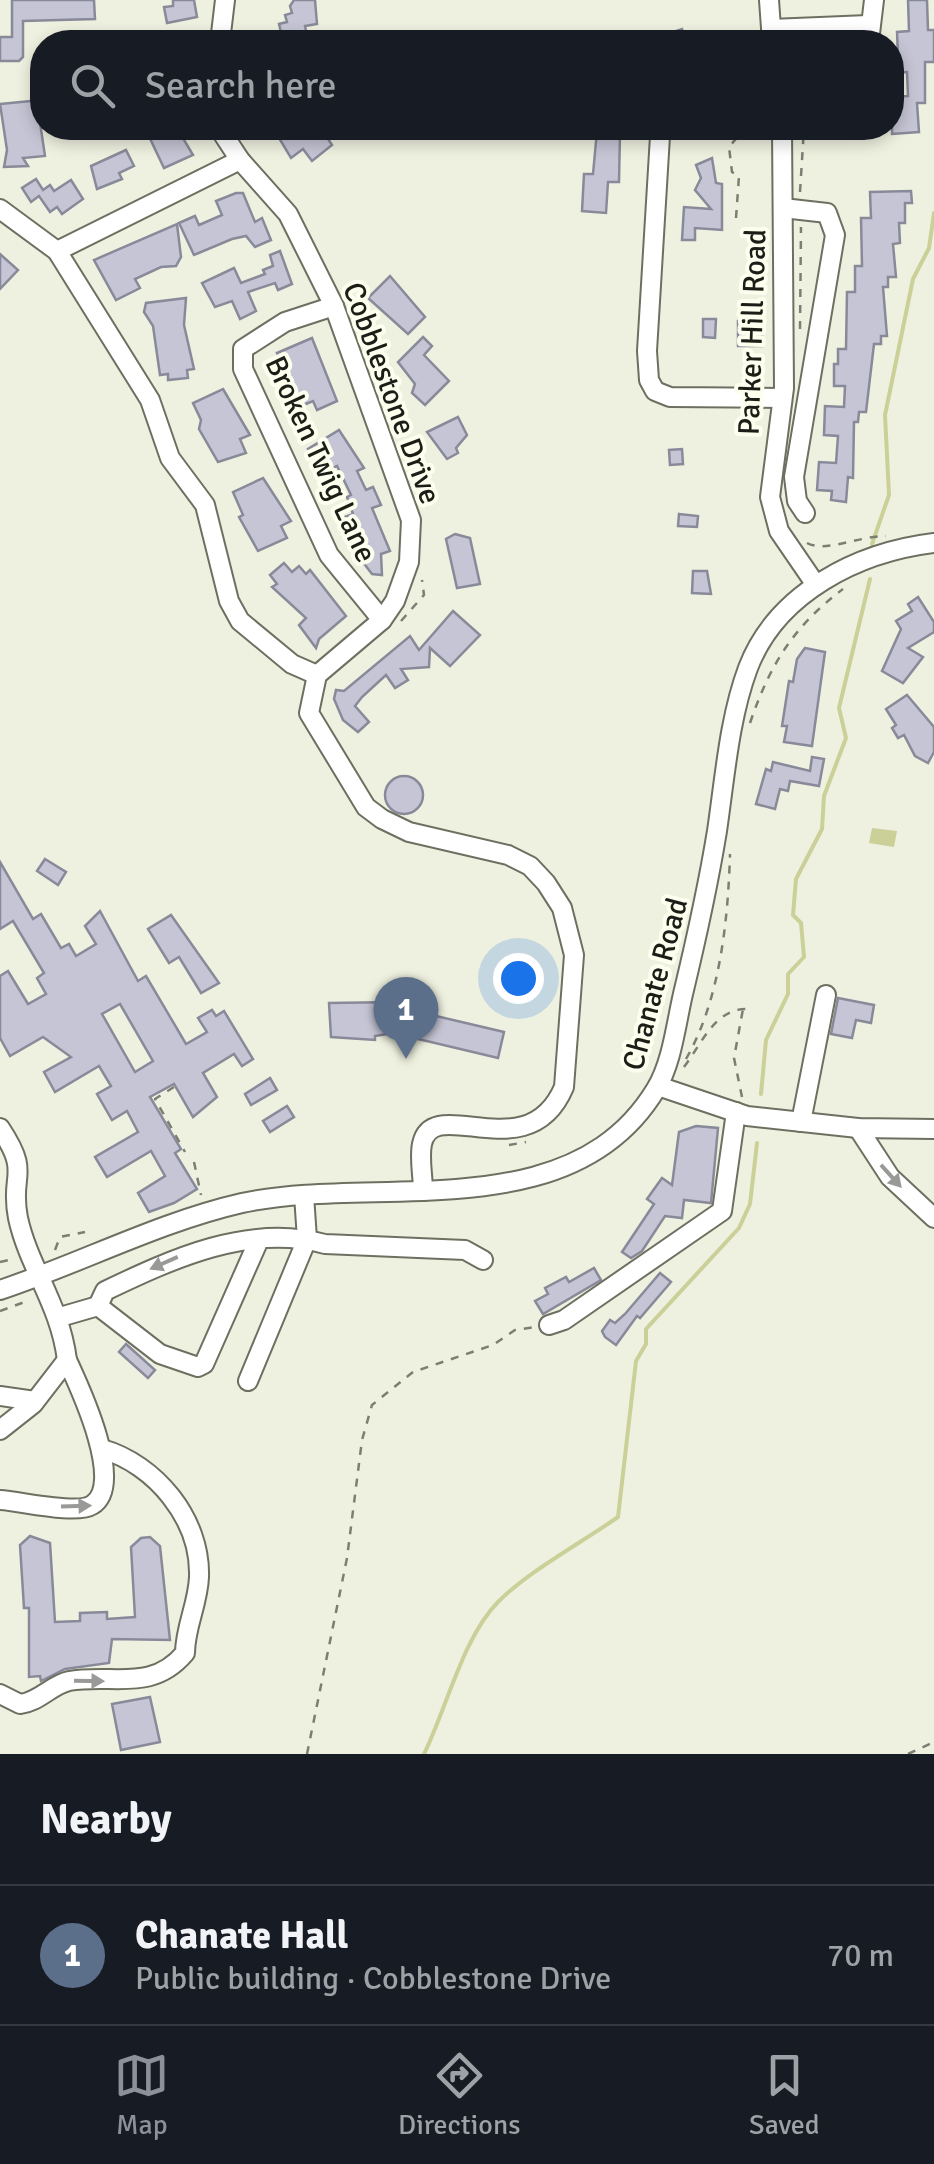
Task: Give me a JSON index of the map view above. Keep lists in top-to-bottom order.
{
  "streets": {
    "street": [
      "Parker Hill Road",
      "Cobblestone Drive",
      "Broken Twig Lane",
      "Chanate Road"
    ]
  },
  "crossings": [
    ["Parker Hill Road", "Chanate Road"],
    ["Cobblestone Drive", "Broken Twig Lane"]
  ],
  "page": {
    "search": "Search here",
    "pins": "1",
    "heading": "Nearby",
    "list": [
      {
        "mark": "1",
        "name": "Chanate Hall",
        "note": "Public building · Cobblestone Drive",
        "value": "70 m"
      }
    ],
    "nav": ["Map", "Directions", "Saved"]
  }
}
